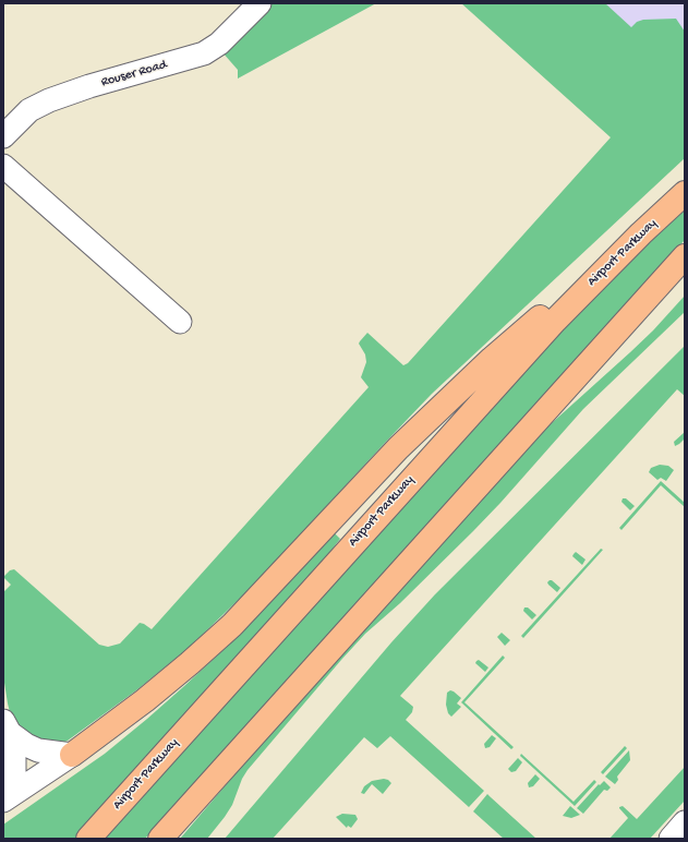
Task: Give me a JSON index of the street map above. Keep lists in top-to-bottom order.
{
  "streets": {
    "highway": ["Airport Parkway"],
    "street": ["Rouser Road"]
  }
}
